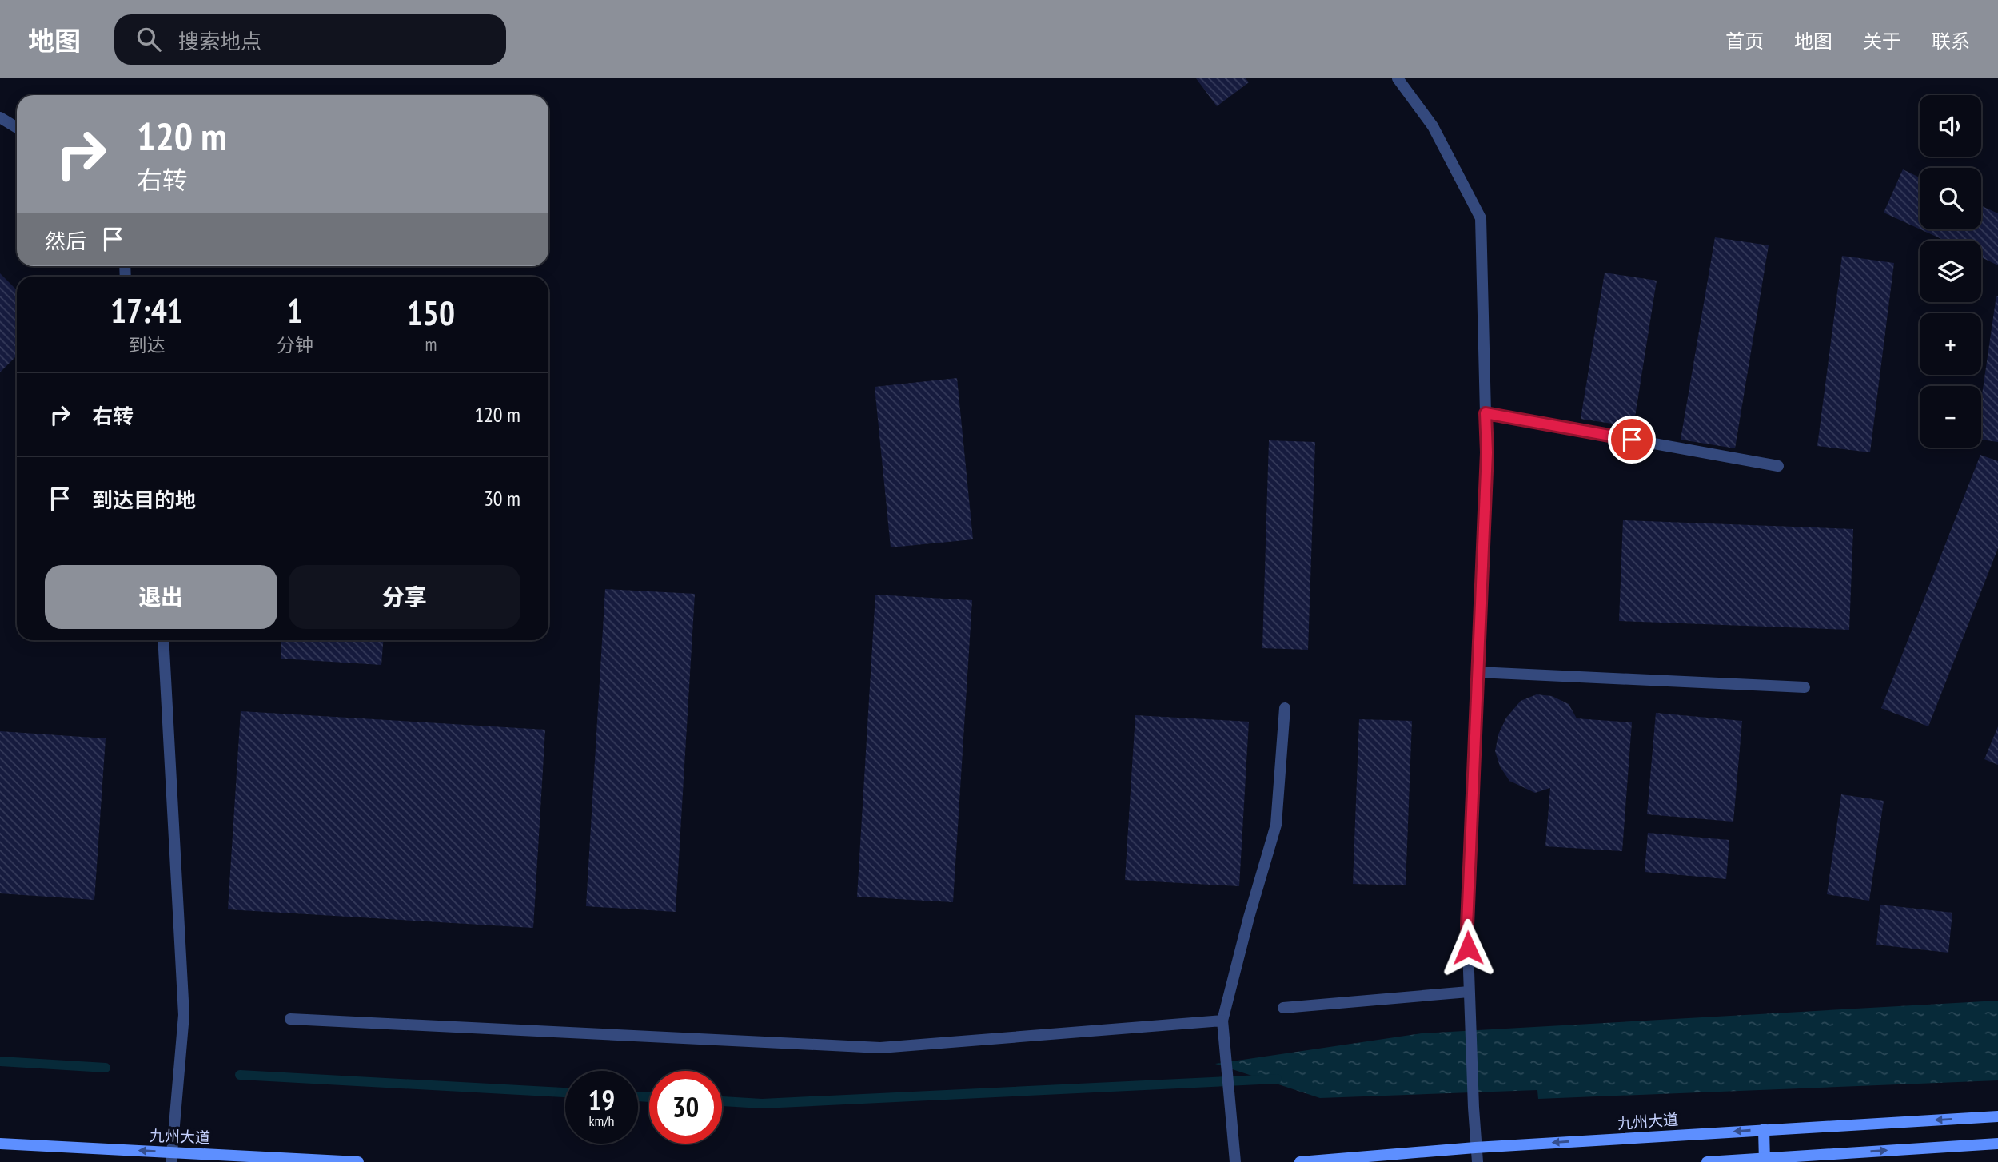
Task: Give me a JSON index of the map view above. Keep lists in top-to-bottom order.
{
  "streets": {
    "main road": ["九州大道"]
  },
  "page": {
    "header": "地图",
    "search": "搜索地点",
    "nav": [
      "首页",
      "地图",
      "关于",
      "联系"
    ],
    "map_buttons": ["+", "−"],
    "turn": ["120 m", "右转"],
    "then": "然后",
    "eta": [
      "17:41",
      "到达",
      "1",
      "分钟",
      "150",
      "m"
    ],
    "list": [
      {
        "name": "右转",
        "value": "120 m"
      },
      {
        "name": "到达目的地",
        "value": "30 m"
      }
    ],
    "buttons": ["退出", "分享"],
    "speed": "19 km/h",
    "limit": "30"
  }
}
